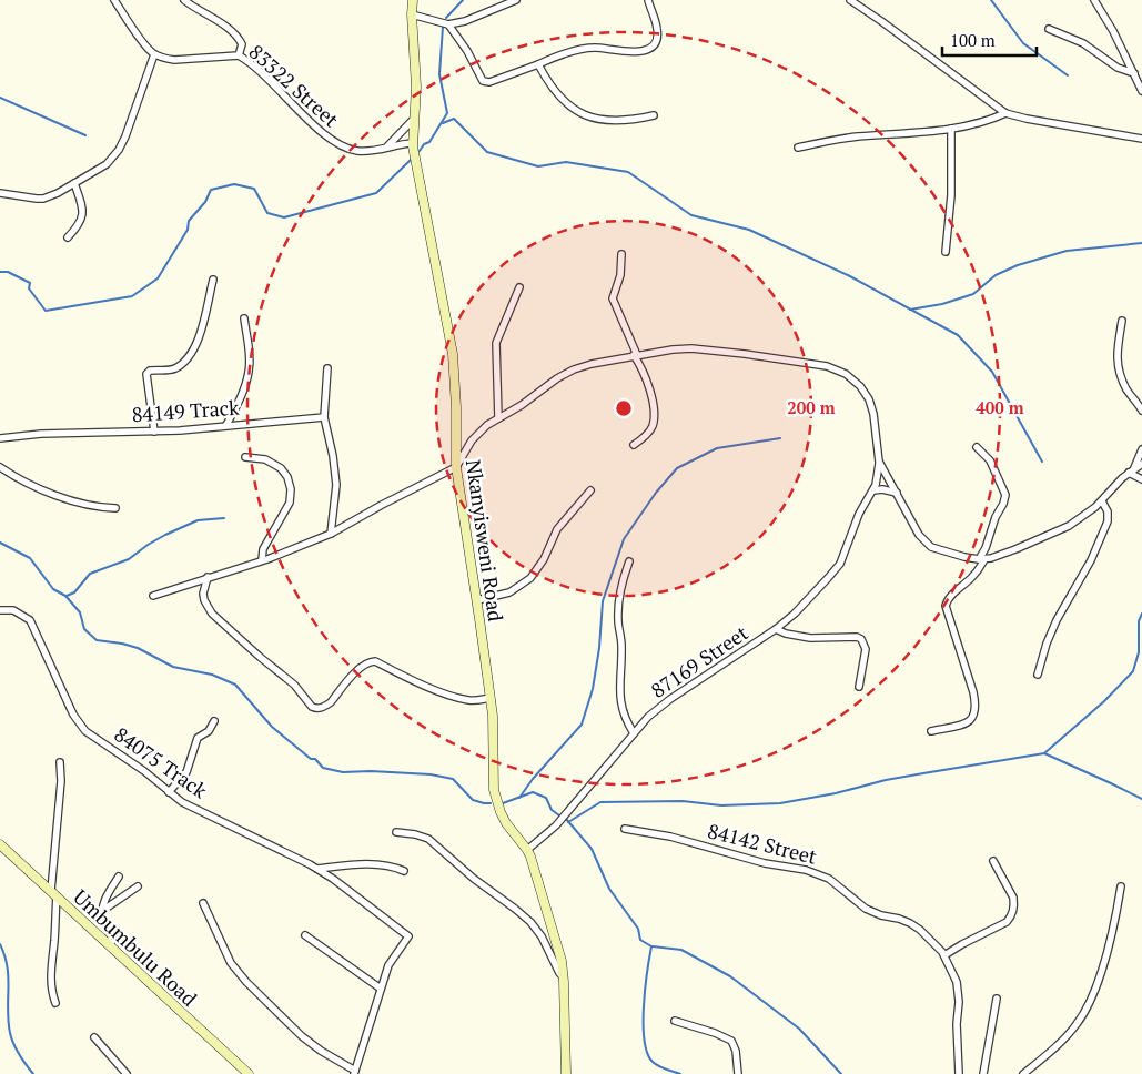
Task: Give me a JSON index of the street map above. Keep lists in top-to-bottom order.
{
  "streets": {
    "street": [
      "83322 Street",
      "84149 Track",
      "Nkanyisweni Road",
      "87169 Street",
      "84075 Track",
      "84142 Street",
      "Umbumbulu Road"
    ]
  },
  "crossings": [
    ["83322 Street", "Nkanyisweni Road"],
    ["Nkanyisweni Road", "87169 Street"]
  ],
  "scale_bar": "100 m",
  "rings": ["200 m", "400 m"]
}
